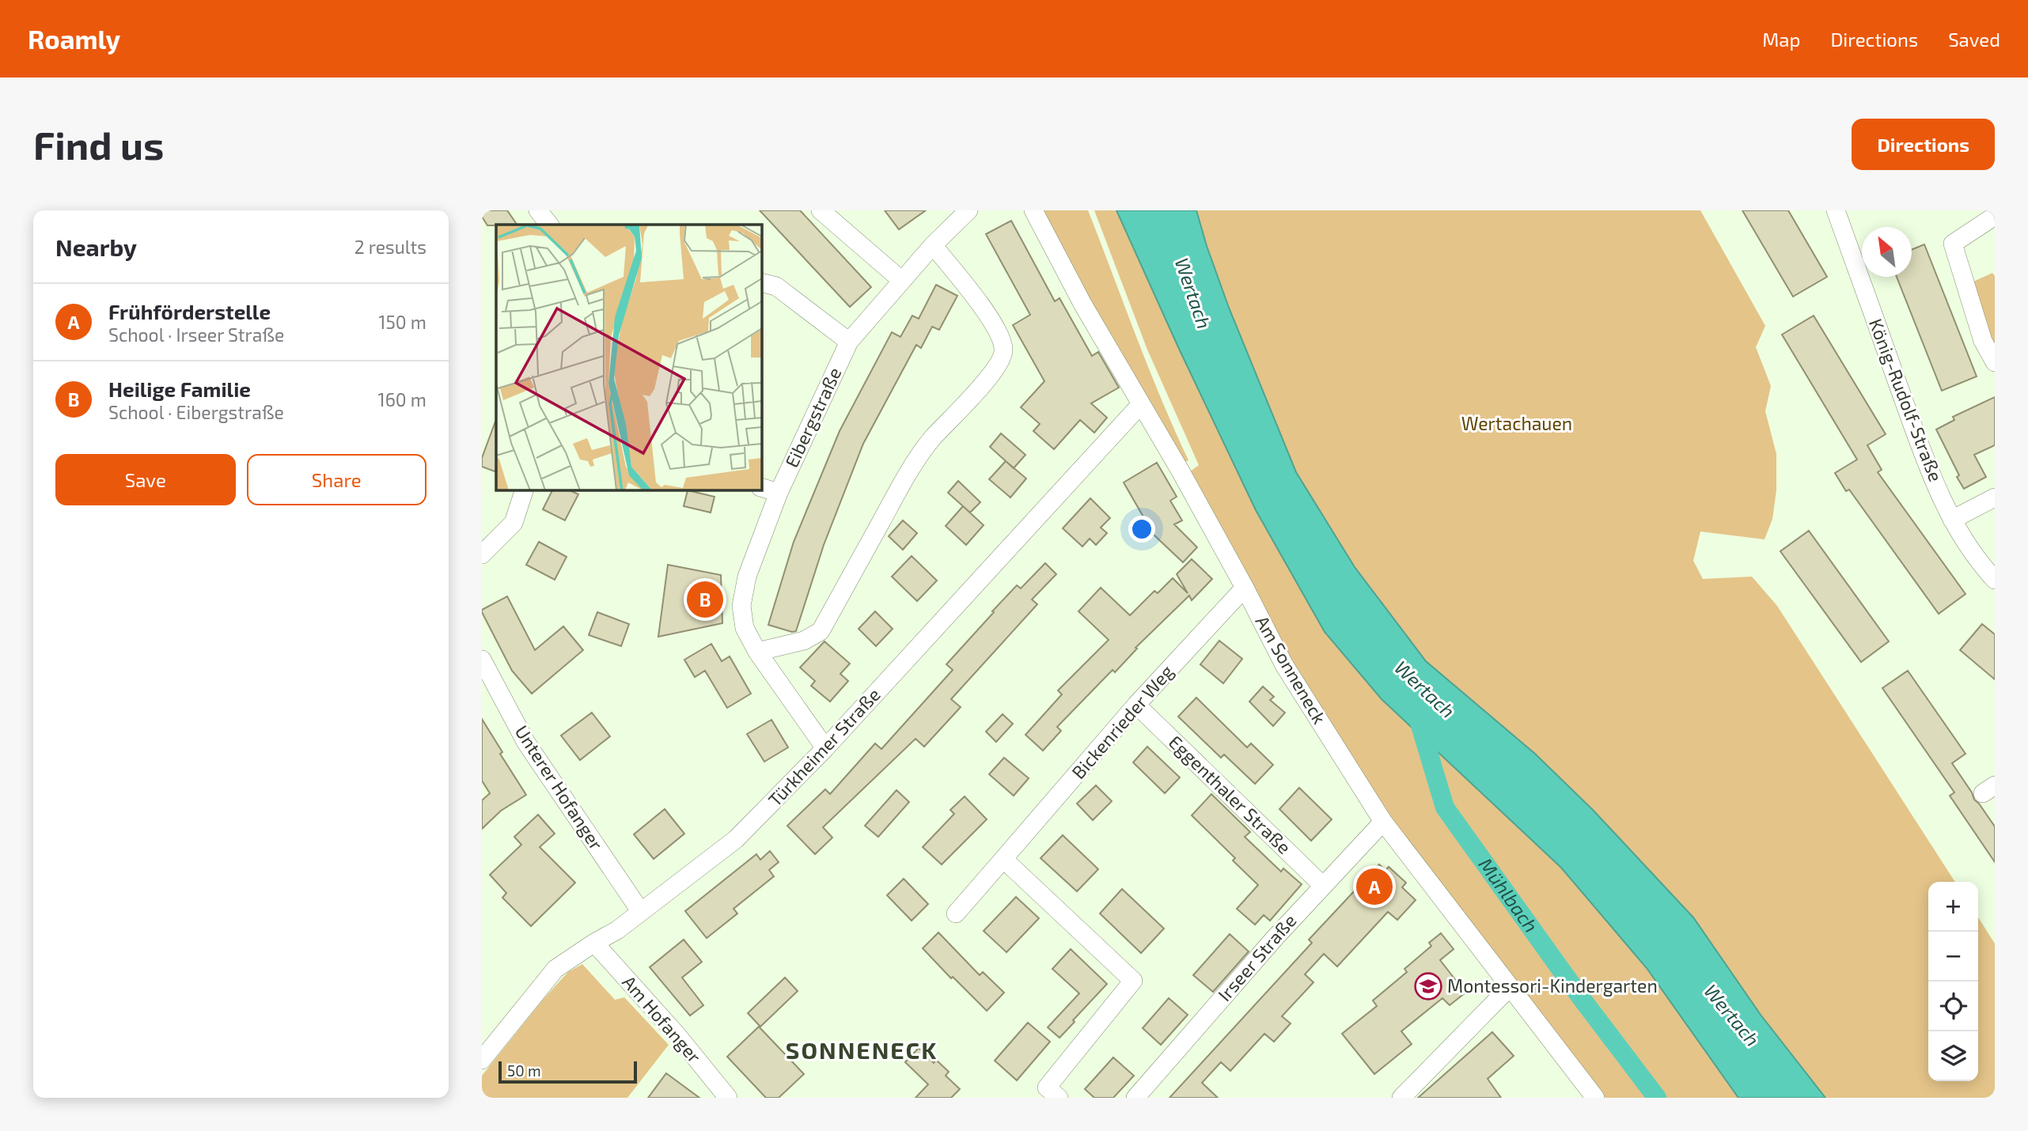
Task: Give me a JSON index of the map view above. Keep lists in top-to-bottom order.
{
  "streets": {
    "street": [
      "König-Rudolf-Straße",
      "Eibergstraße",
      "Am Sonneneck",
      "Bickenrieder Weg",
      "Türkheimer Straße",
      "Unterer Hofanger",
      "Eggenthaler Straße",
      "Irseer Straße",
      "Am Hofanger"
    ]
  },
  "crossings": [
    ["Eibergstraße", "Türkheimer Straße"],
    ["Am Sonneneck", "Bickenrieder Weg"],
    ["Am Sonneneck", "Türkheimer Straße"],
    ["Am Sonneneck", "Irseer Straße"],
    ["Bickenrieder Weg", "Eggenthaler Straße"],
    ["Türkheimer Straße", "Unterer Hofanger"],
    ["Türkheimer Straße", "Am Hofanger"],
    ["Eggenthaler Straße", "Irseer Straße"]
  ],
  "districts": ["SONNENECK"],
  "water": ["Wertach", "Mühlbach"],
  "parks": ["Wertachauen"],
  "places": {
    "school or university": ["Montessori-Kindergarten"]
  },
  "scale_bar": "50 m",
  "north": "top left",
  "page": {
    "header": "Roamly",
    "nav": ["Map", "Directions", "Saved"],
    "buttons": [
      "Directions",
      ["Save", "Share"]
    ],
    "title": "Find us",
    "heading": ["Nearby", "2 results"],
    "list": [
      {
        "mark": "A",
        "name": "Frühförderstelle",
        "note": "School · Irseer Straße",
        "value": "150 m"
      },
      {
        "mark": "B",
        "name": "Heilige Familie",
        "note": "School · Eibergstraße",
        "value": "160 m"
      }
    ],
    "pins": ["B", "A"],
    "map_buttons": ["+", "−"],
    "scale": "50 m"
  }
}
